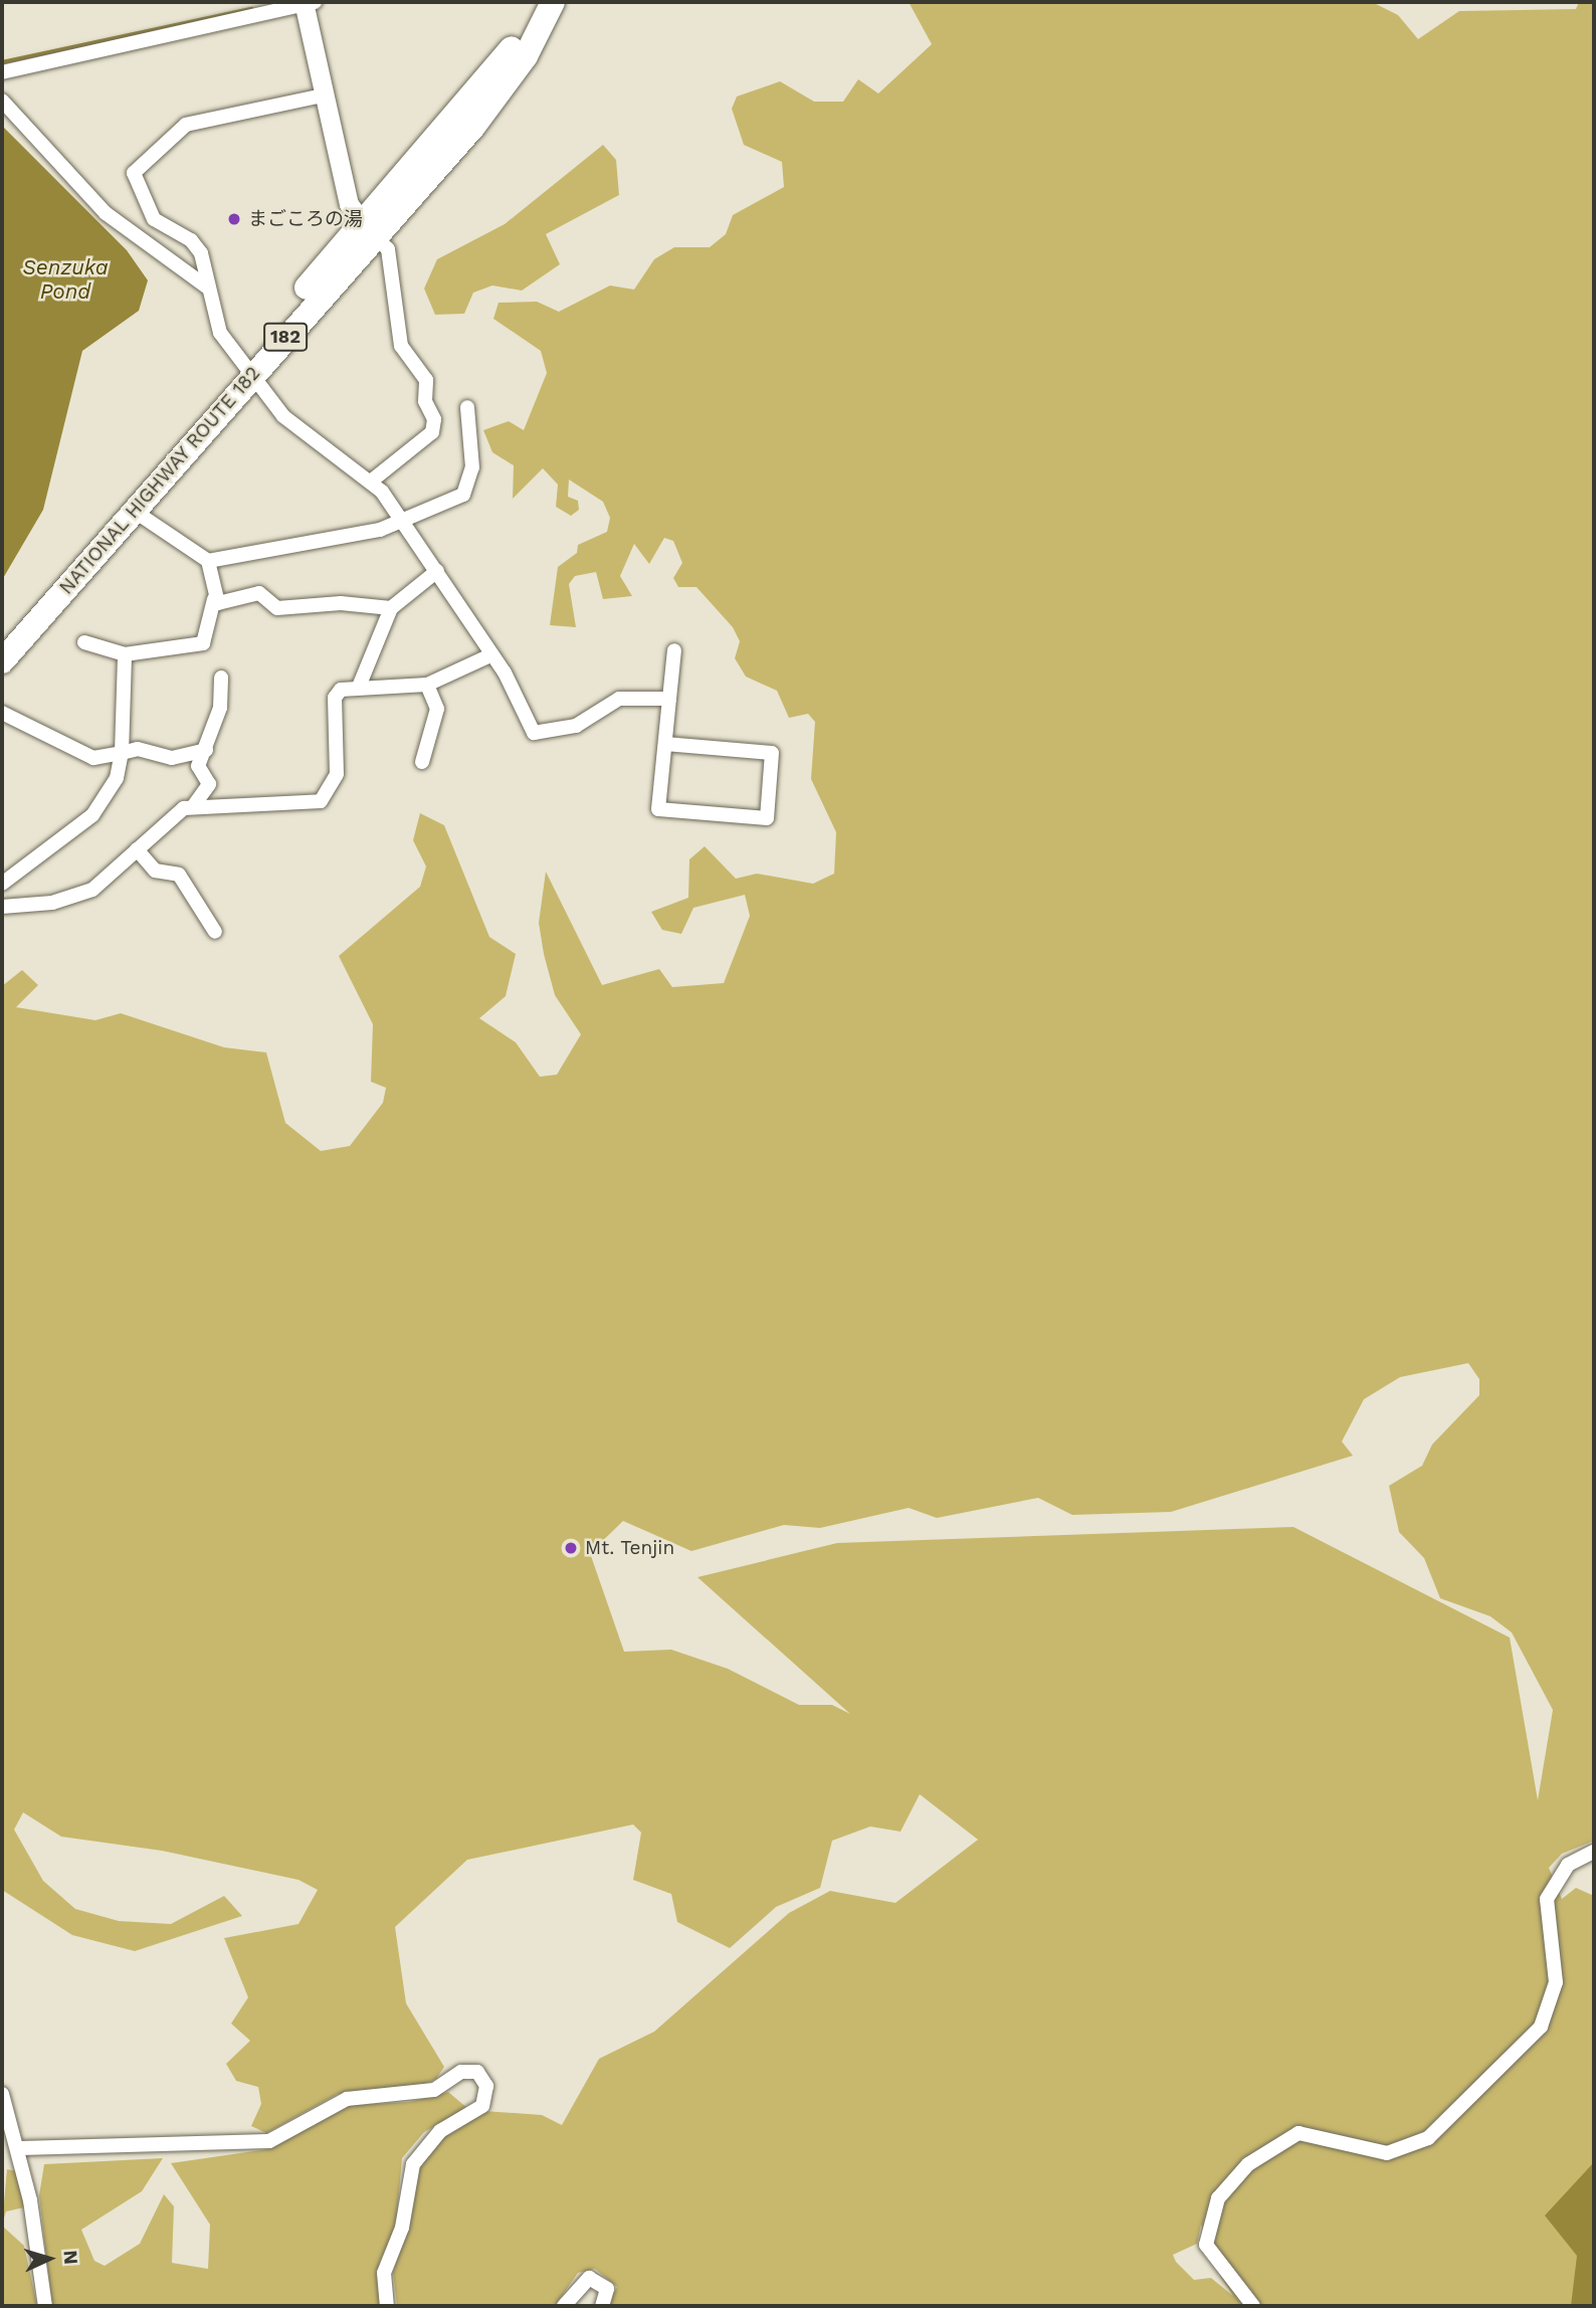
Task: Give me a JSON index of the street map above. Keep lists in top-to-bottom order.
{
  "streets": {
    "highway": ["182", "NATIONAL HIGHWAY ROUTE 182"]
  },
  "water": ["Senzuka Pond"],
  "places": ["まごころの湯", "Mt. Tenjin"],
  "north": "right"
}
